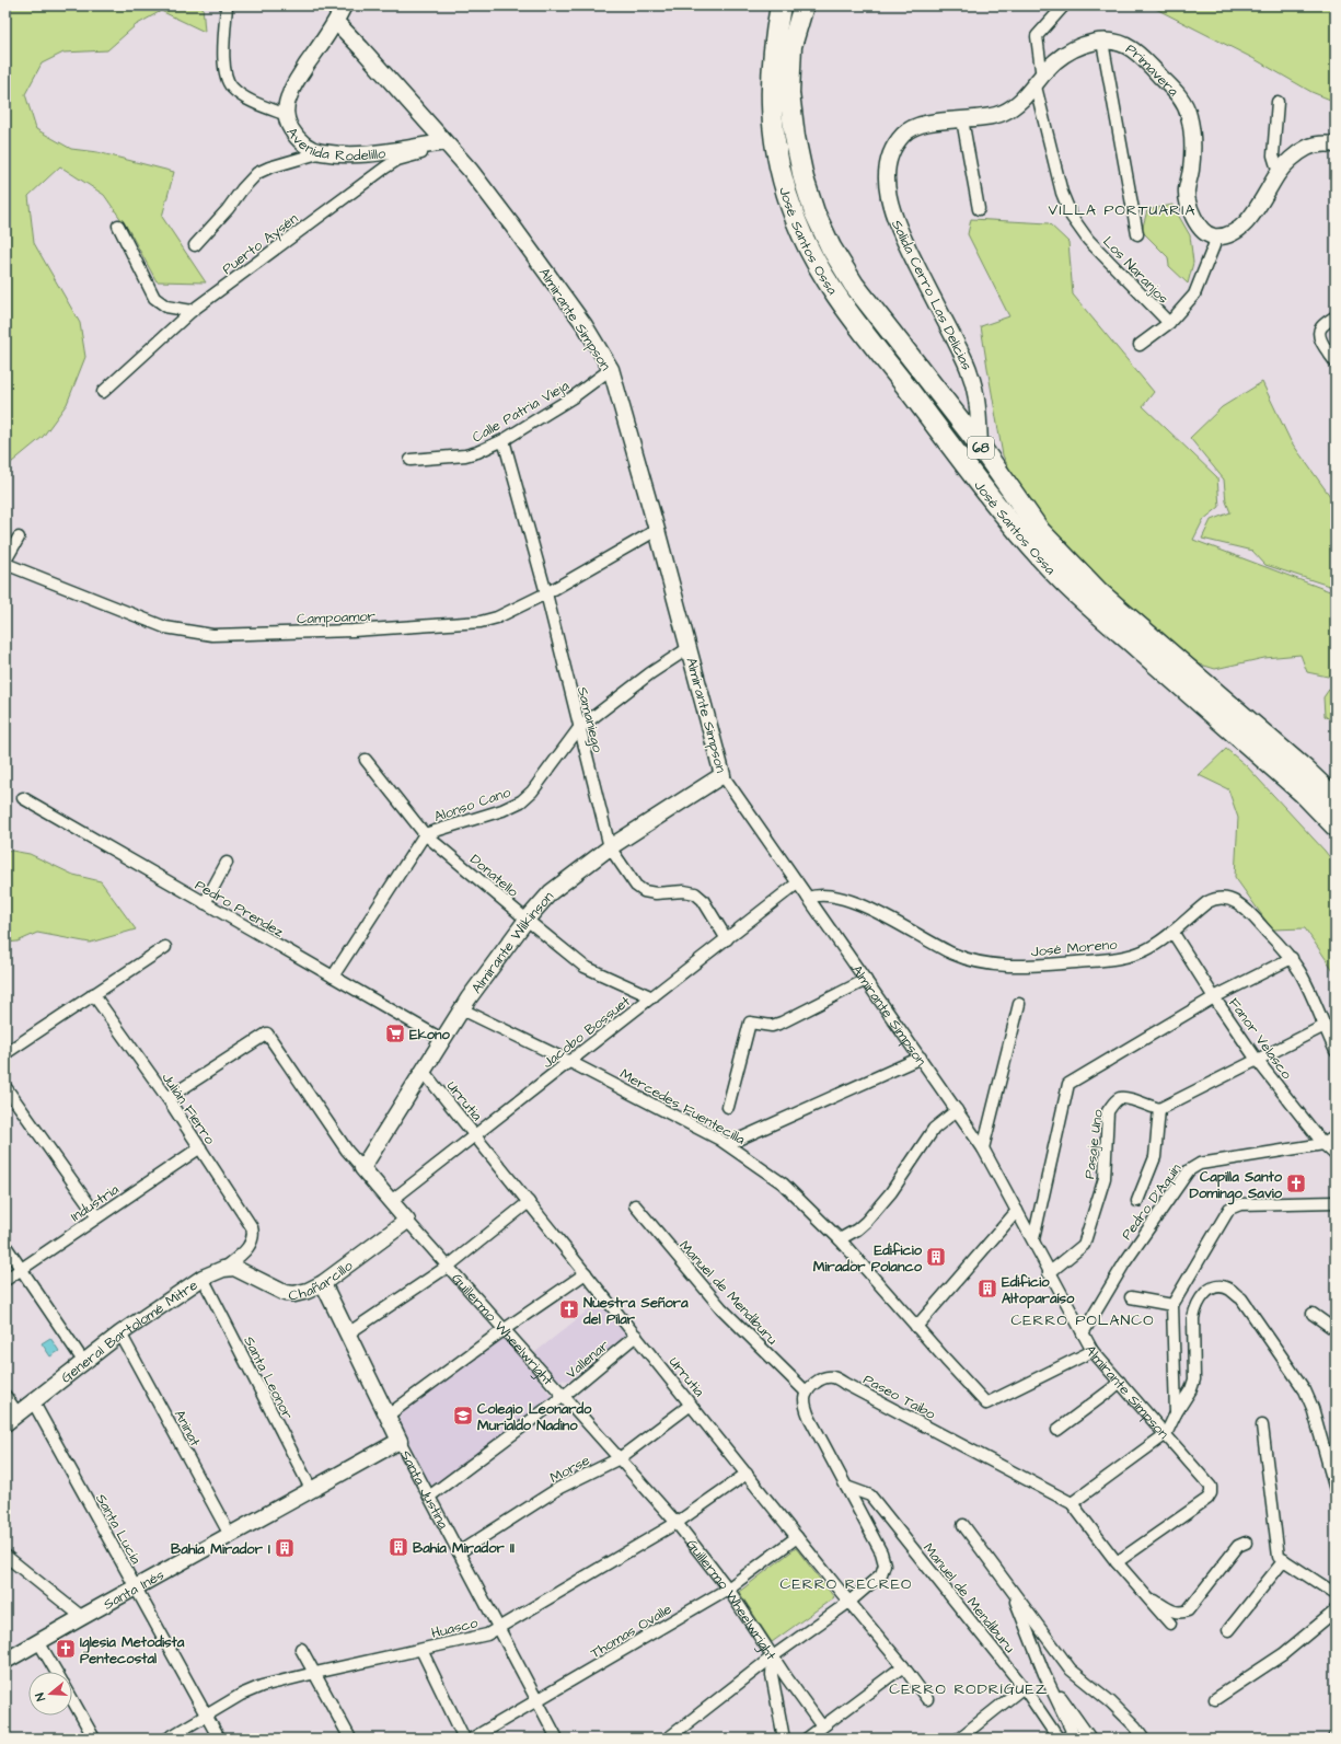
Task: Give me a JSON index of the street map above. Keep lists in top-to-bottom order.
{
  "streets": {
    "highway": ["José Santos Ossa", "68"],
    "street": [
      "Primavera",
      "Avenida Rodelillo",
      "Puerto Aysén",
      "Los Naranjos",
      "Salida Cerro Las Delicias",
      "Almirante Simpson",
      "Calle Patria Vieja",
      "Campoamor",
      "Samaniego",
      "Alonso Cano",
      "Donatello",
      "Pedro Prendez",
      "Almirante Wilkinson",
      "José Moreno",
      "Jacobo Bossuet",
      "Fanor Velasco",
      "Urrutia",
      "Mercedes Fuentecilla",
      "Julián Fierro",
      "Pasaje Uno",
      "Pedro D'Aquin",
      "Industria",
      "Chañarcillo",
      "Manuel de Mendiburu",
      "Guillermo Wheelwright",
      "General Bartolomé Mitre",
      "Vallenar",
      "Santa Leonor",
      "Paseo Taibo",
      "Aninat",
      "Morse",
      "Santa Justina",
      "Santa Lucía",
      "Santa Inés",
      "Huasco",
      "Thomas Ovalle"
    ]
  },
  "crossings": [
    ["Primavera", "Los Naranjos"],
    ["Primavera", "Salida Cerro Las Delicias"],
    ["Avenida Rodelillo", "Puerto Aysén"],
    ["Avenida Rodelillo", "Almirante Simpson"],
    ["José Santos Ossa", "Salida Cerro Las Delicias"],
    ["Puerto Aysén", "Almirante Simpson"],
    ["Almirante Simpson", "Calle Patria Vieja"],
    ["Almirante Simpson", "Campoamor"],
    ["Almirante Simpson", "Alonso Cano"],
    ["Almirante Simpson", "Almirante Wilkinson"],
    ["Almirante Simpson", "José Moreno"],
    ["Almirante Simpson", "Jacobo Bossuet"],
    ["Almirante Simpson", "Mercedes Fuentecilla"],
    ["Almirante Simpson", "Pasaje Uno"],
    ["Almirante Simpson", "Pedro D'Aquin"],
    ["Calle Patria Vieja", "Samaniego"],
    ["Campoamor", "Samaniego"],
    ["Samaniego", "Alonso Cano"],
    ["Samaniego", "Almirante Wilkinson"],
    ["Samaniego", "Jacobo Bossuet"],
    ["Alonso Cano", "Donatello"],
    ["Alonso Cano", "Pedro Prendez"],
    ["Donatello", "Almirante Wilkinson"],
    ["Donatello", "Jacobo Bossuet"],
    ["Pedro Prendez", "Almirante Wilkinson"],
    ["Almirante Wilkinson", "Urrutia"],
    ["Almirante Wilkinson", "Mercedes Fuentecilla"],
    ["Almirante Wilkinson", "Guillermo Wheelwright"],
    ["José Moreno", "Fanor Velasco"],
    ["Jacobo Bossuet", "Urrutia"],
    ["Jacobo Bossuet", "Mercedes Fuentecilla"],
    ["Jacobo Bossuet", "Guillermo Wheelwright"],
    ["Fanor Velasco", "Pedro D'Aquin"],
    ["Urrutia", "Vallenar"],
    ["Urrutia", "Morse"],
    ["Urrutia", "Huasco"],
    ["Urrutia", "Thomas Ovalle"],
    ["Julián Fierro", "Industria"],
    ["Julián Fierro", "Guillermo Wheelwright"],
    ["Julián Fierro", "General Bartolomé Mitre"],
    ["Chañarcillo", "Guillermo Wheelwright"],
    ["Chañarcillo", "General Bartolomé Mitre"],
    ["Chañarcillo", "Santa Justina"],
    ["Manuel de Mendiburu", "Paseo Taibo"],
    ["Guillermo Wheelwright", "Vallenar"],
    ["Guillermo Wheelwright", "Morse"],
    ["Guillermo Wheelwright", "Huasco"],
    ["Guillermo Wheelwright", "Thomas Ovalle"],
    ["General Bartolomé Mitre", "Santa Leonor"],
    ["General Bartolomé Mitre", "Aninat"],
    ["General Bartolomé Mitre", "Santa Lucía"],
    ["Vallenar", "Santa Justina"],
    ["Santa Leonor", "Santa Inés"],
    ["Aninat", "Santa Inés"],
    ["Morse", "Santa Justina"],
    ["Santa Justina", "Santa Inés"],
    ["Santa Justina", "Huasco"],
    ["Santa Justina", "Thomas Ovalle"],
    ["Santa Lucía", "Santa Inés"],
    ["Santa Lucía", "Huasco"]
  ],
  "districts": [
    "VILLA PORTUARIA",
    "CERRO POLANCO",
    "CERRO RECREO",
    "CERRO RODRÍGUEZ"
  ],
  "places": {
    "supermarket": ["Ekono"],
    "church": ["Capilla Santo Domingo Savio", "Nuestra Señora del Pilar", "Iglesia Metodista Pentecostal"],
    "building": [
      "Edificio Mirador Polanco",
      "Edificio Altoparaíso",
      "Bahía Mirador II",
      "Bahía Mirador I"
    ],
    "school or university": ["Colegio Leonardo Murialdo Nadino"]
  },
  "north": "left"
}
